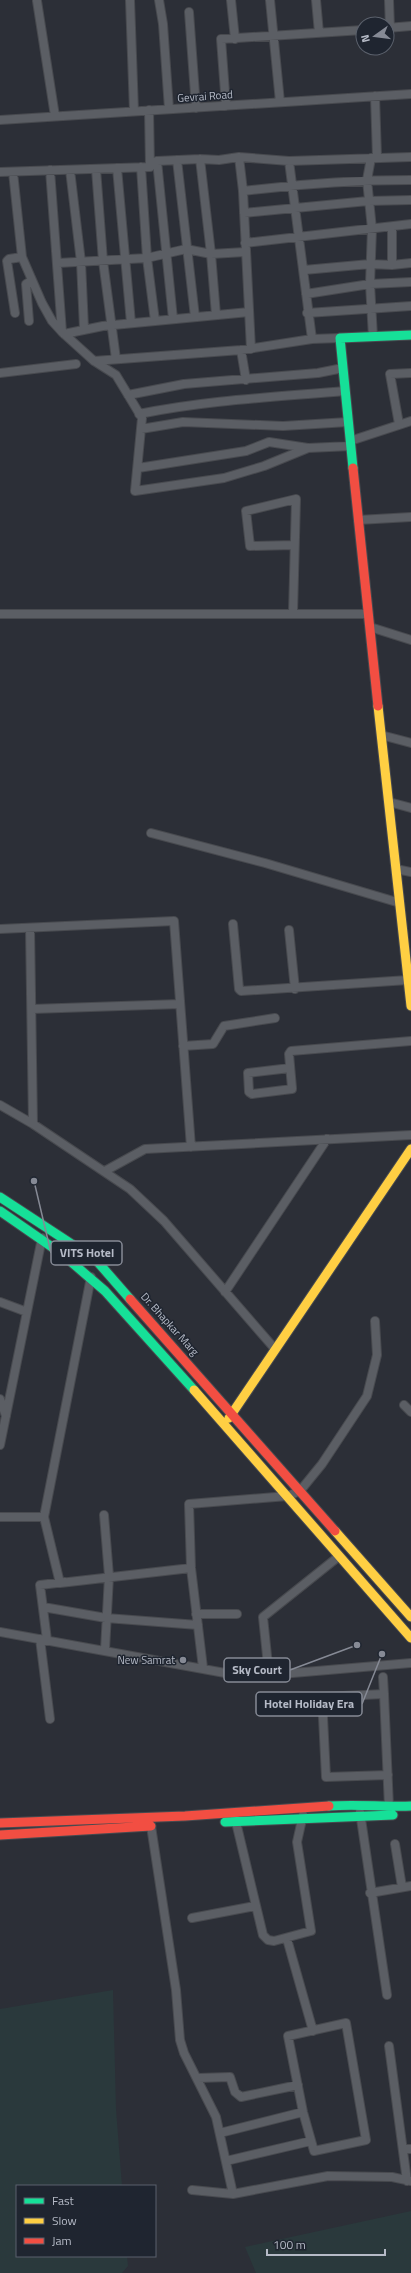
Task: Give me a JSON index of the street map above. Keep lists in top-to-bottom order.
{
  "streets": {
    "main road": ["Dr. Bhapkar Marg"],
    "street": ["Gevrai Road"]
  },
  "places": [
    "VITS Hotel",
    "Sky Court",
    "Hotel Holiday Era",
    "New Samrat"
  ],
  "legend": ["Fast", "Slow", "Jam"],
  "scale_bar": "100 m",
  "north": "left"
}
